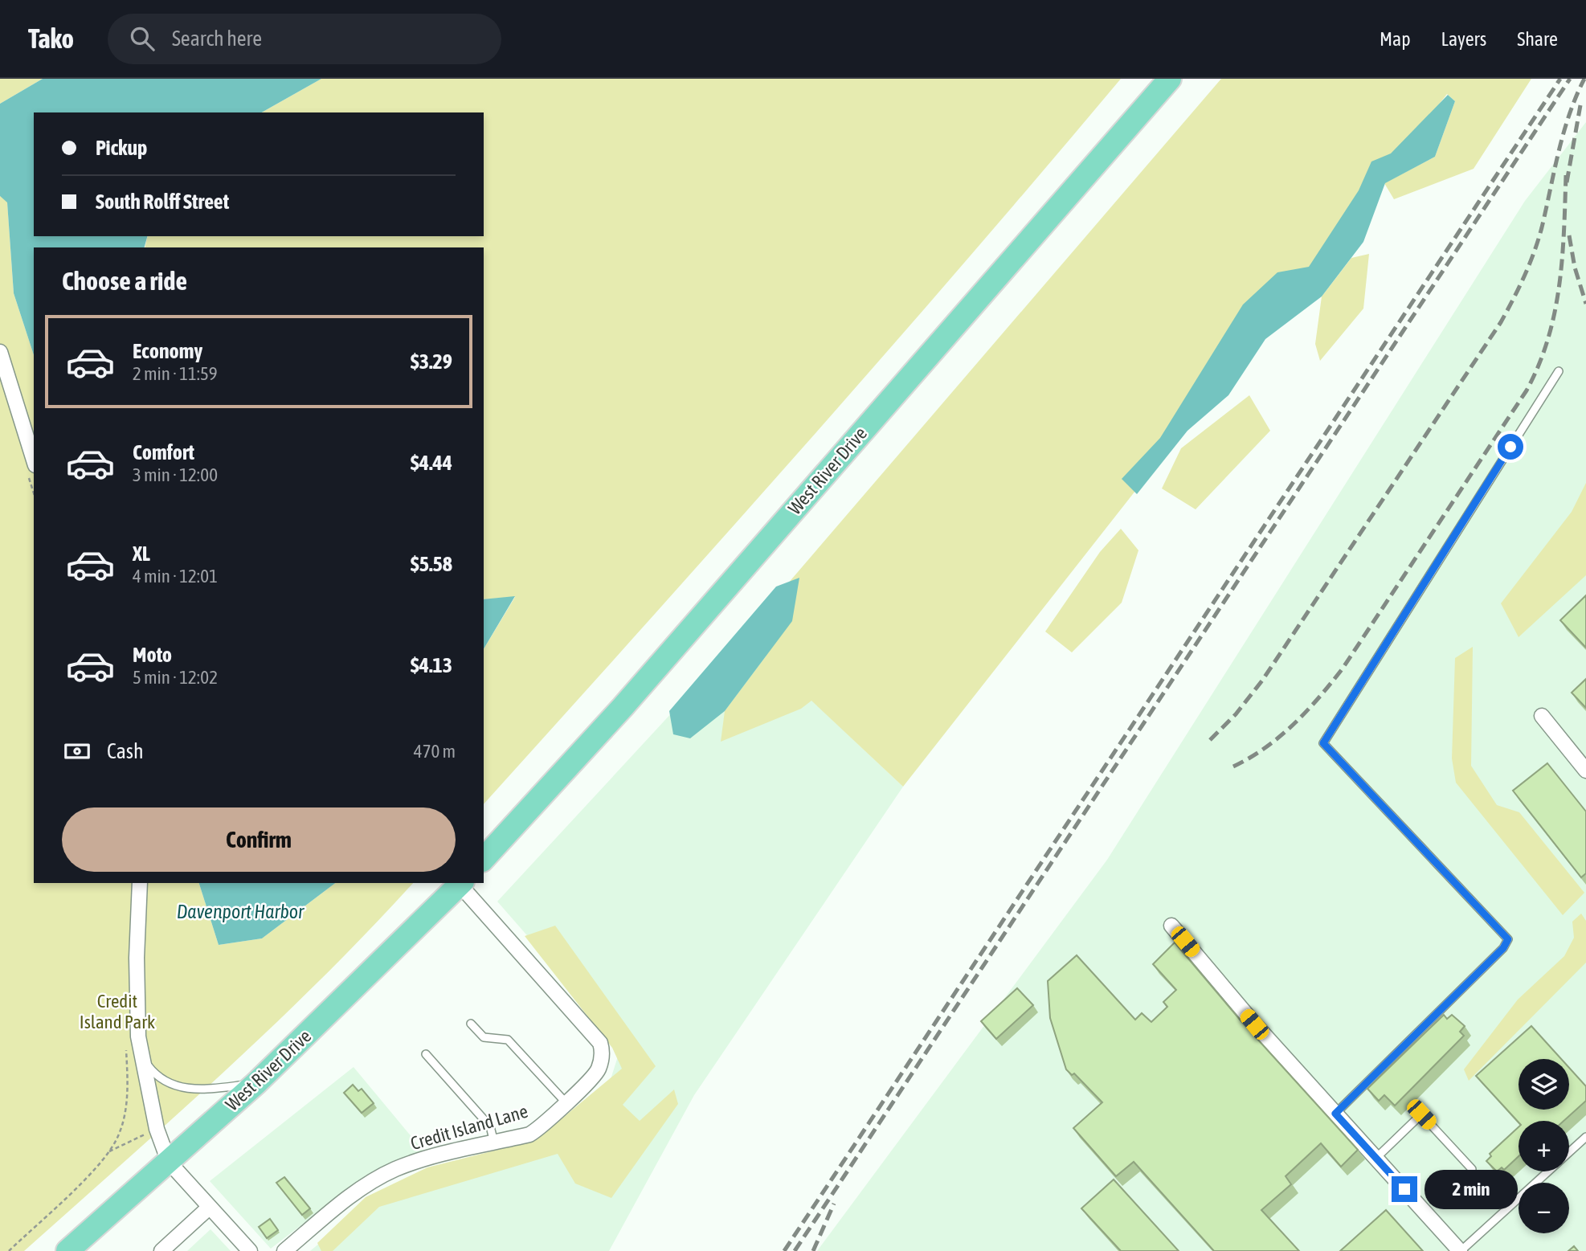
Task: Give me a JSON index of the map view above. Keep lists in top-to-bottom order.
{
  "streets": {
    "main road": ["West River Drive"],
    "street": ["Credit Island Lane"]
  },
  "crossings": [
    ["West River Drive", "Credit Island Lane"]
  ],
  "water": ["Davenport Harbor"],
  "parks": ["Credit Island Park"],
  "page": {
    "header": "Tako",
    "search": "Search here",
    "nav": ["Map", "Layers", "Share"],
    "banner": ["Pickup", "South Rolff Street"],
    "heading": "Choose a ride",
    "list": [
      {
        "name": "Economy",
        "note": "2 min · 11:59",
        "value": "$3.29"
      },
      {
        "name": "Comfort",
        "note": "3 min · 12:00",
        "value": "$4.44"
      },
      {
        "name": "XL",
        "note": "4 min · 12:01",
        "value": "$5.58"
      },
      {
        "name": "Moto",
        "note": "5 min · 12:02",
        "value": "$4.13"
      }
    ],
    "pay": ["Cash", "470 m"],
    "buttons": "Confirm",
    "map_buttons": ["+", "−"],
    "bubble": "2 min"
  }
}
